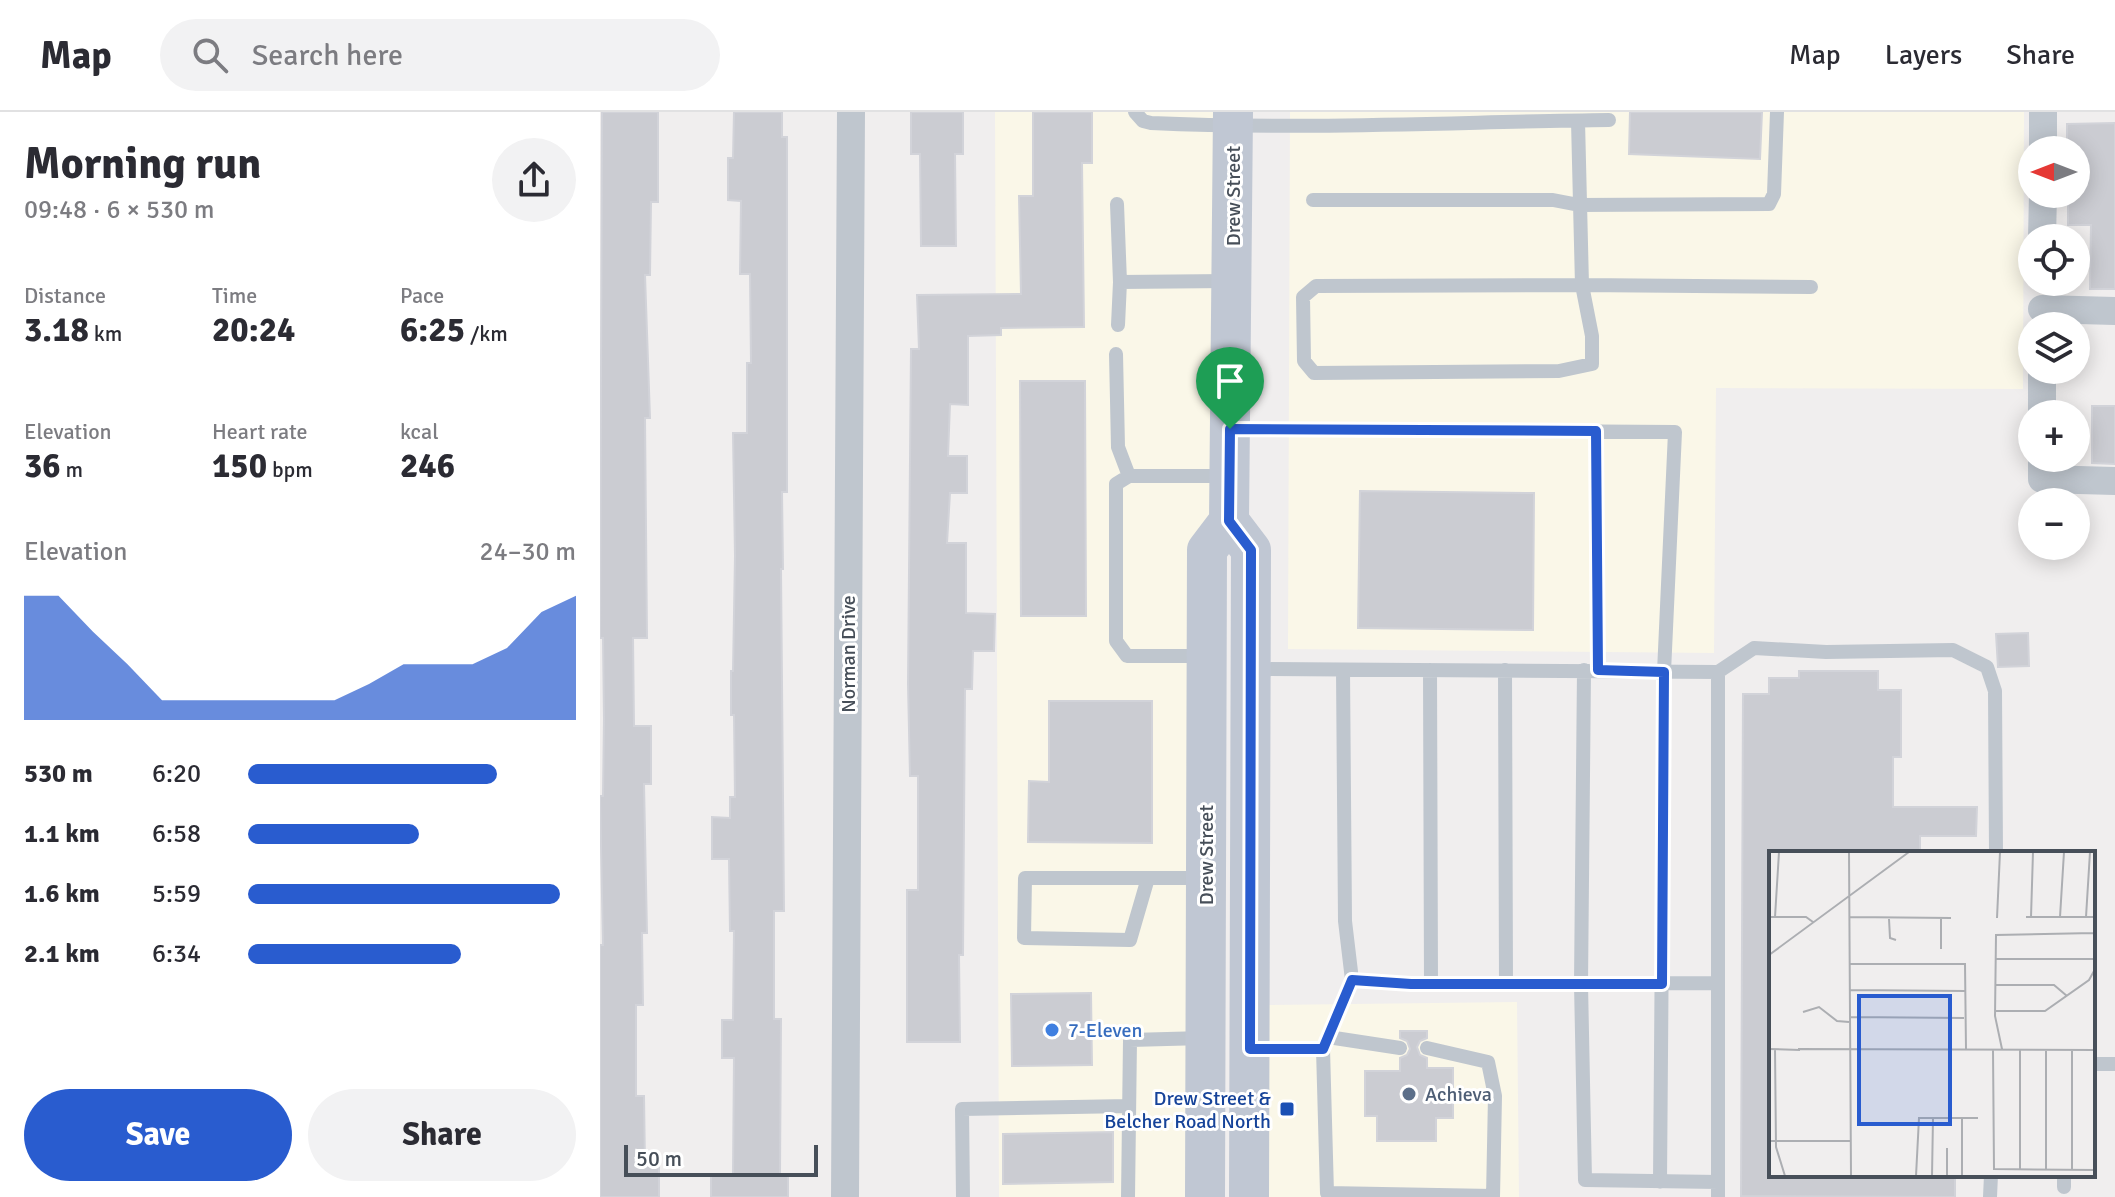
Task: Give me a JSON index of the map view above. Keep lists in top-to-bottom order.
{
  "streets": {
    "main road": ["Drew Street"],
    "street": ["Norman Drive"]
  },
  "places": {
    "other": ["7-Eleven", "Achieva"],
    "transit": ["Drew Street & Belcher Road North"]
  },
  "scale_bar": "50 m",
  "north": "left",
  "page": {
    "header": "Map",
    "search": "Search here",
    "nav": ["Map", "Layers", "Share"],
    "heading": ["Morning run", "09:48 · 6 × 530 m"],
    "map_buttons": ["+", "−"],
    "stats": [
      ["Distance", "3.18 km"],
      ["Time", "20:24"],
      ["Pace", "6:25 /km"],
      ["Elevation", "36 m"],
      ["Heart rate", "150 bpm"],
      ["kcal", "246"]
    ],
    "chart": ["Elevation", "24–30 m"],
    "list": [
      {
        "name": "530 m",
        "note": "6:20"
      },
      {
        "name": "1.1 km",
        "note": "6:58"
      },
      {
        "name": "1.6 km",
        "note": "5:59"
      },
      {
        "name": "2.1 km",
        "note": "6:34"
      }
    ],
    "buttons": ["Save", "Share"],
    "scale": "50 m"
  }
}
